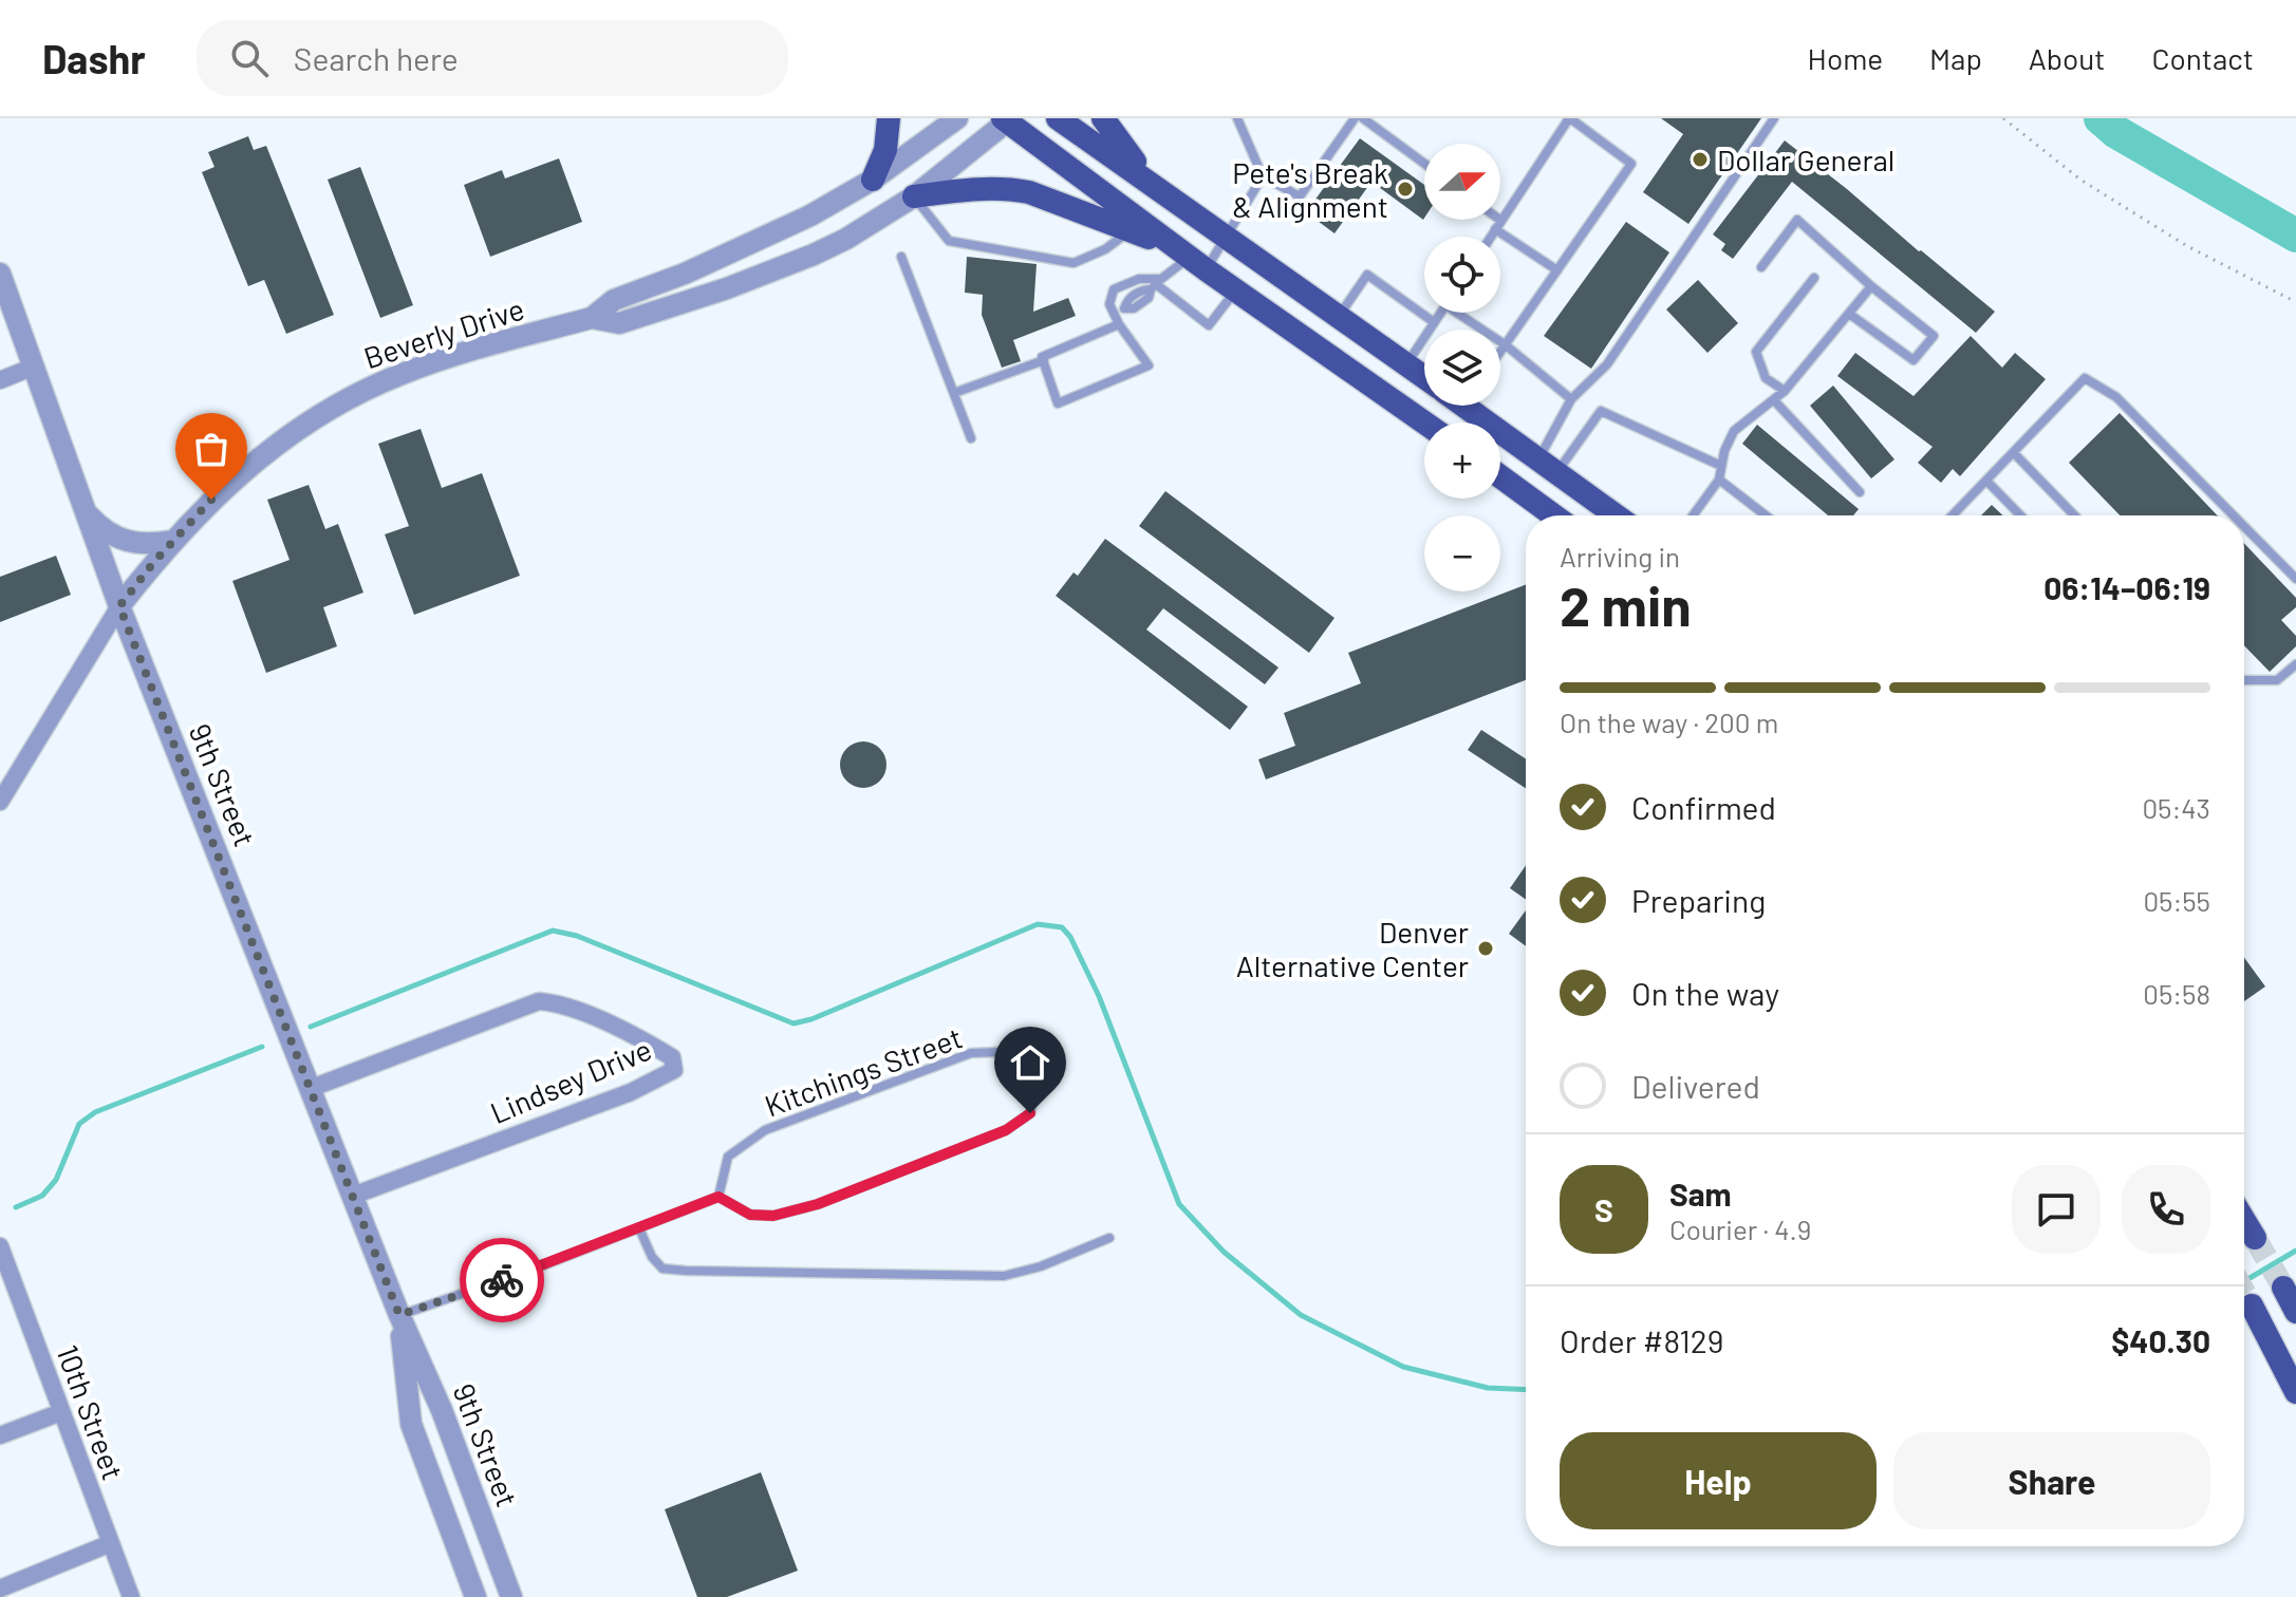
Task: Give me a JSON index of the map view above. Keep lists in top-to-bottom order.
{
  "streets": {
    "street": [
      "Beverly Drive",
      "9th Street",
      "Lindsey Drive",
      "10th Street"
    ],
    "lane": ["Kitchings Street"]
  },
  "crossings": [
    ["Beverly Drive", "9th Street"],
    ["9th Street", "Lindsey Drive"]
  ],
  "places": ["Dollar General", "Pete's Break & Alignment", "Denver Alternative Center"],
  "north": "right",
  "page": {
    "header": "Dashr",
    "search": "Search here",
    "nav": [
      "Home",
      "Map",
      "About",
      "Contact"
    ],
    "map_buttons": ["+", "−"],
    "heading": ["2 min", "Arriving in", "06:14–06:19"],
    "panel": [
      "Sam",
      "Courier · 4.9",
      "Order #8129",
      "$40.30"
    ],
    "bar": "On the way · 200 m",
    "list": [
      ["Confirmed", "05:43"],
      ["Preparing", "05:55"],
      ["On the way", "05:58"],
      "Delivered"
    ],
    "round": "S",
    "buttons": ["Help", "Share"]
  }
}
